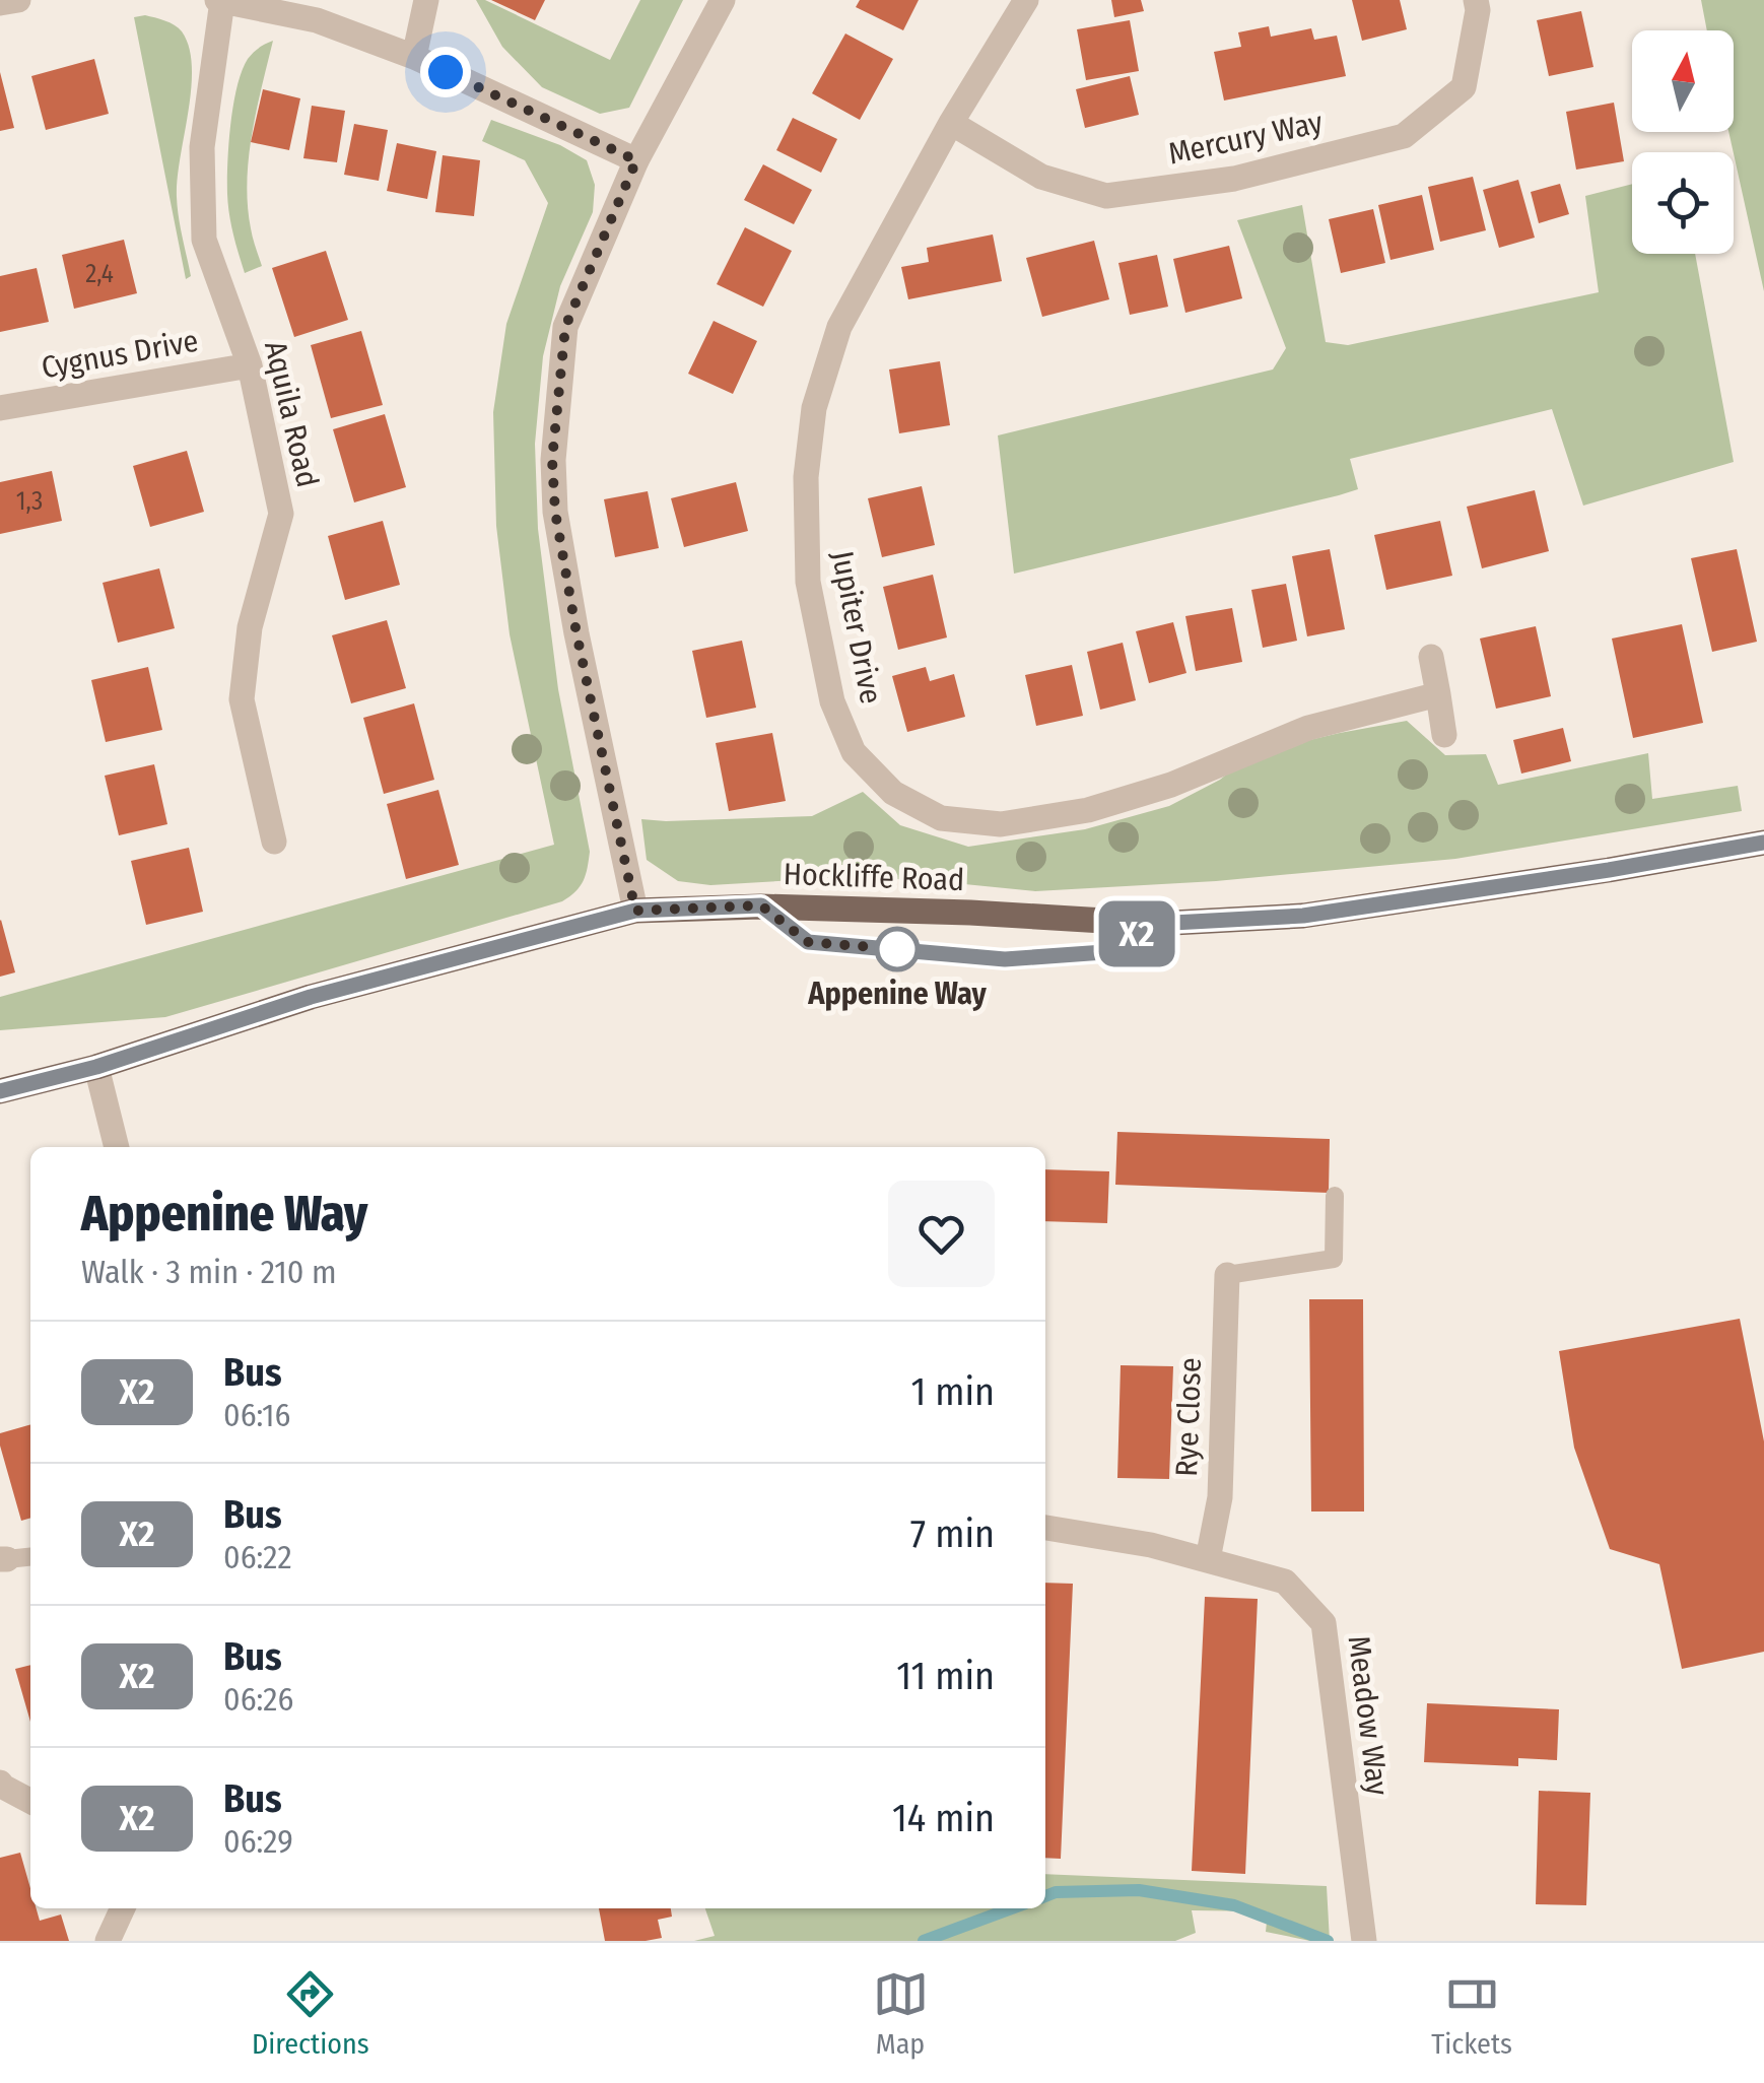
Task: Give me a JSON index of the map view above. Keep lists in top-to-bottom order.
{
  "streets": {
    "main road": ["Hockliffe Road"],
    "street": [
      "Mercury Way",
      "Cygnus Drive",
      "Aquila Road",
      "Jupiter Drive",
      "Rye Close",
      "Meadow Way"
    ]
  },
  "crossings": [
    ["Mercury Way", "Jupiter Drive"],
    ["Cygnus Drive", "Aquila Road"],
    ["Rye Close", "Meadow Way"]
  ],
  "places": ["Appenine Way"],
  "lines": ["bus line X2"],
  "house_numbers": ["2,4", "1,3"],
  "north": "top",
  "page": {
    "on_map": "X2",
    "heading": ["Appenine Way", "Walk · 3 min · 210 m"],
    "list": [
      {
        "mark": "X2",
        "name": "Bus",
        "note": "06:16",
        "value": "1 min"
      },
      {
        "mark": "X2",
        "name": "Bus",
        "note": "06:22",
        "value": "7 min"
      },
      {
        "mark": "X2",
        "name": "Bus",
        "note": "06:26",
        "value": "11 min"
      },
      {
        "mark": "X2",
        "name": "Bus",
        "note": "06:29",
        "value": "14 min"
      }
    ],
    "tabs": ["Directions", "Map", "Tickets"]
  }
}
